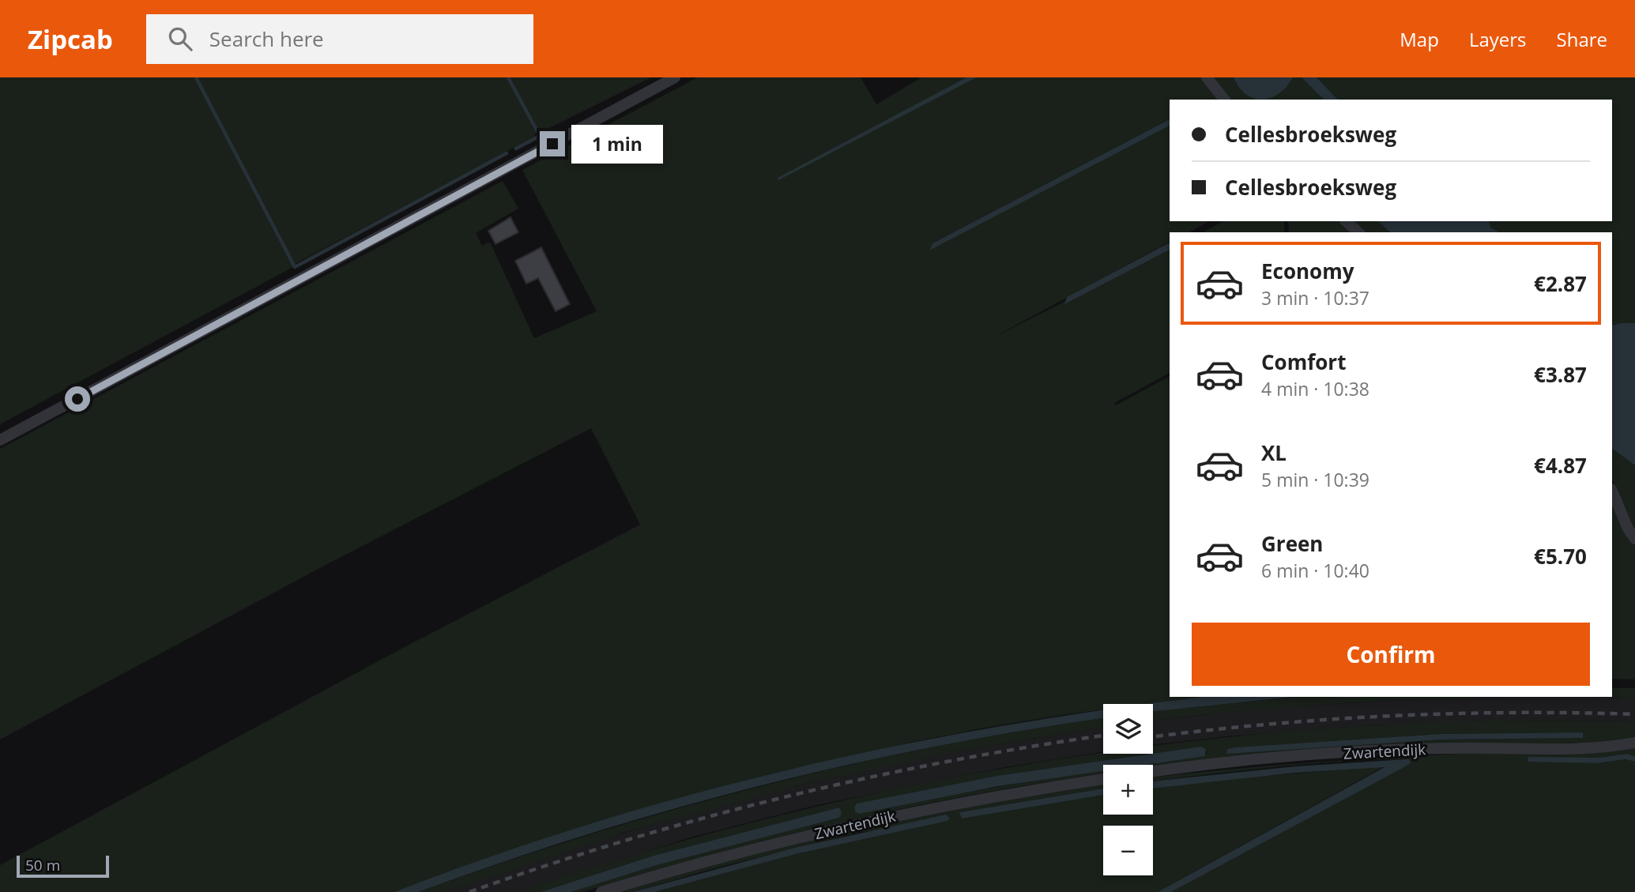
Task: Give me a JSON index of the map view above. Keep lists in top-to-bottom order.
{
  "streets": {
    "street": ["Zwartendijk"]
  },
  "scale_bar": "50 m",
  "page": {
    "header": "Zipcab",
    "search": "Search here",
    "nav": ["Map", "Layers", "Share"],
    "banner": ["Cellesbroeksweg", "Cellesbroeksweg"],
    "bubble": "1 min",
    "list": [
      {
        "name": "Economy",
        "note": "3 min · 10:37",
        "value": "€2.87"
      },
      {
        "name": "Comfort",
        "note": "4 min · 10:38",
        "value": "€3.87"
      },
      {
        "name": "XL",
        "note": "5 min · 10:39",
        "value": "€4.87"
      },
      {
        "name": "Green",
        "note": "6 min · 10:40",
        "value": "€5.70"
      }
    ],
    "buttons": "Confirm",
    "map_buttons": ["+", "−"],
    "scale": "50 m"
  }
}
